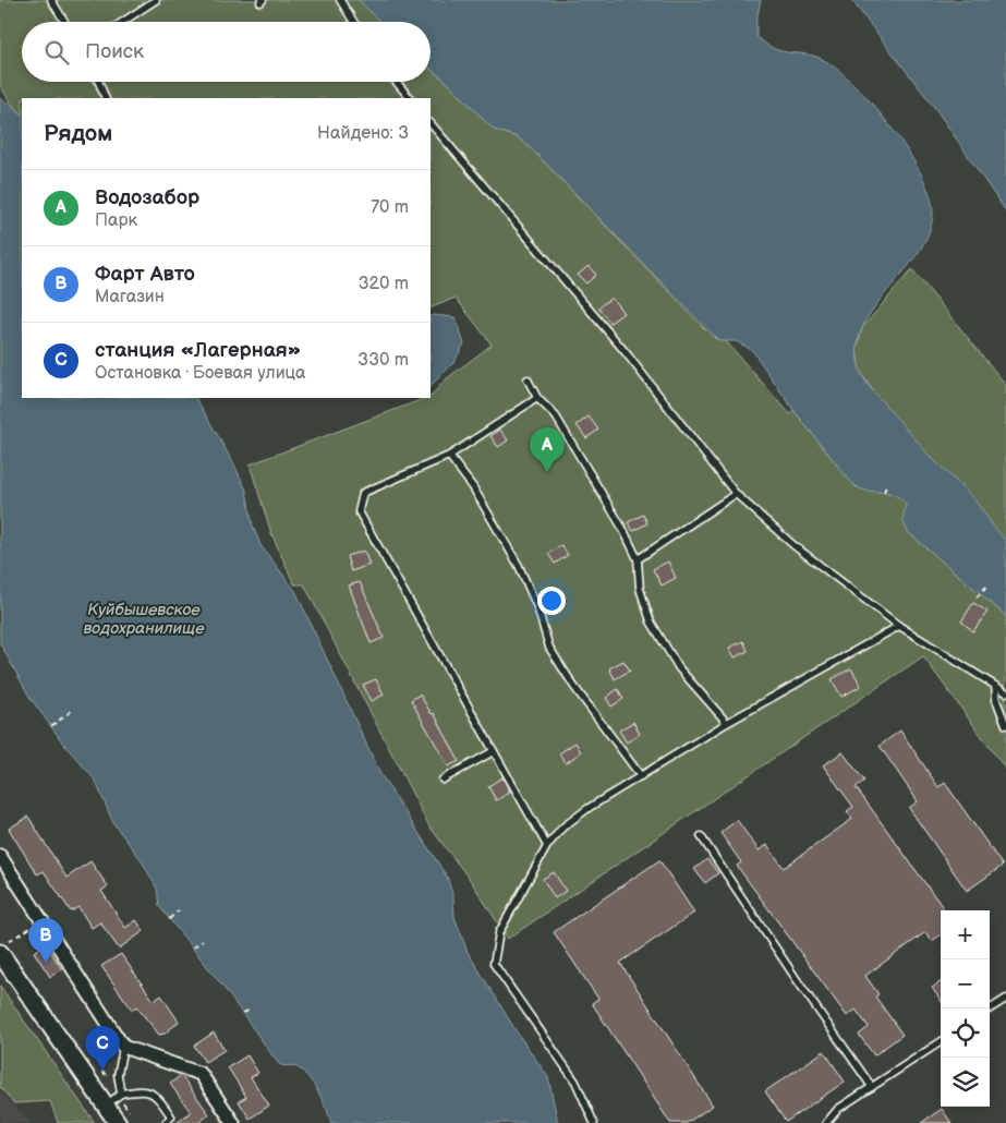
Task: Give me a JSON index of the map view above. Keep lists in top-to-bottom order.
{
  "water": ["Куйбышевское водохранилище"],
  "page": {
    "search": "Поиск",
    "heading": ["Рядом", "Найдено: 3"],
    "list": [
      {
        "mark": "A",
        "name": "Водозабор",
        "note": "Парк",
        "value": "70 m"
      },
      {
        "mark": "B",
        "name": "Фарт Авто",
        "note": "Магазин",
        "value": "320 m"
      },
      {
        "mark": "C",
        "name": "станция «Лагерная»",
        "note": "Остановка · Боевая улица",
        "value": "330 m"
      }
    ],
    "pins": ["A", "B", "C"],
    "map_buttons": ["+", "−"]
  }
}
